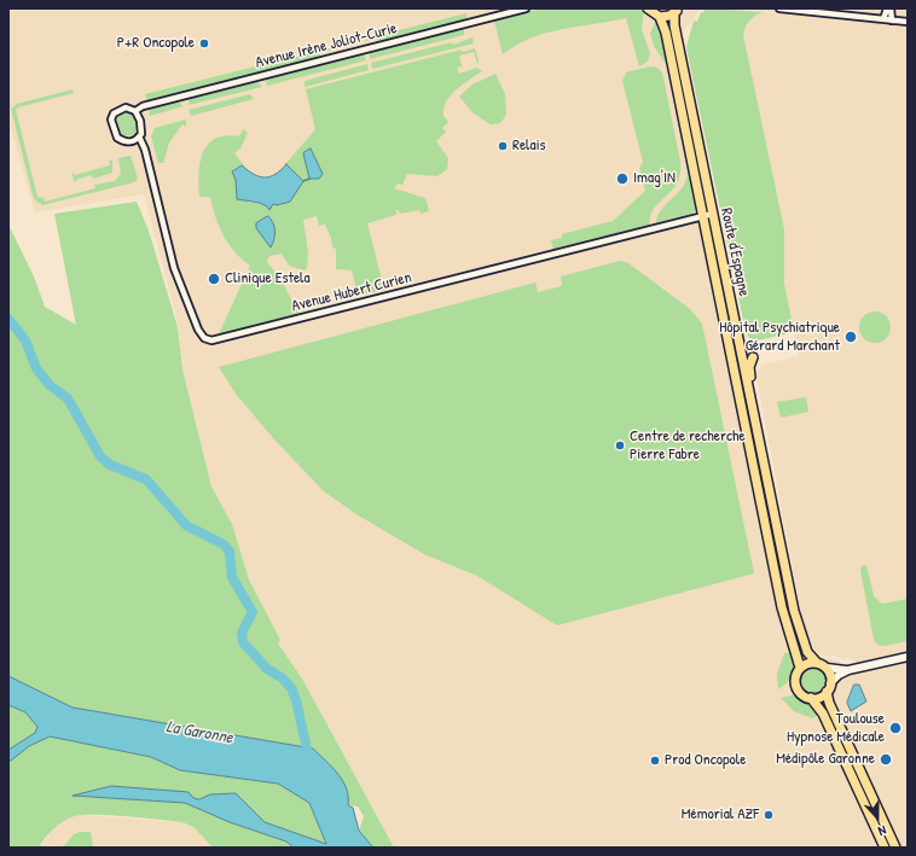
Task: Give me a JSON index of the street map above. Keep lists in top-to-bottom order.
{
  "streets": {
    "main road": ["Route d'Espagne"],
    "street": ["Avenue Irène Joliot-Curie", "Avenue Hubert Curien"]
  },
  "crossings": [
    ["Avenue Irène Joliot-Curie", "Avenue Hubert Curien"],
    ["Route d'Espagne", "Avenue Hubert Curien"]
  ],
  "water": ["La Garonne"],
  "places": [
    "P+R Oncopole",
    "Relais",
    "Imag'IN",
    "Clinique Estela",
    "Hôpital Psychiatrique Gérard Marchant",
    "Centre de recherche Pierre Fabre",
    "Toulouse Hypnose Médicale",
    "Médipôle Garonne",
    "Prod Oncopole",
    "Mémorial AZF"
  ],
  "north": "bottom"
}
